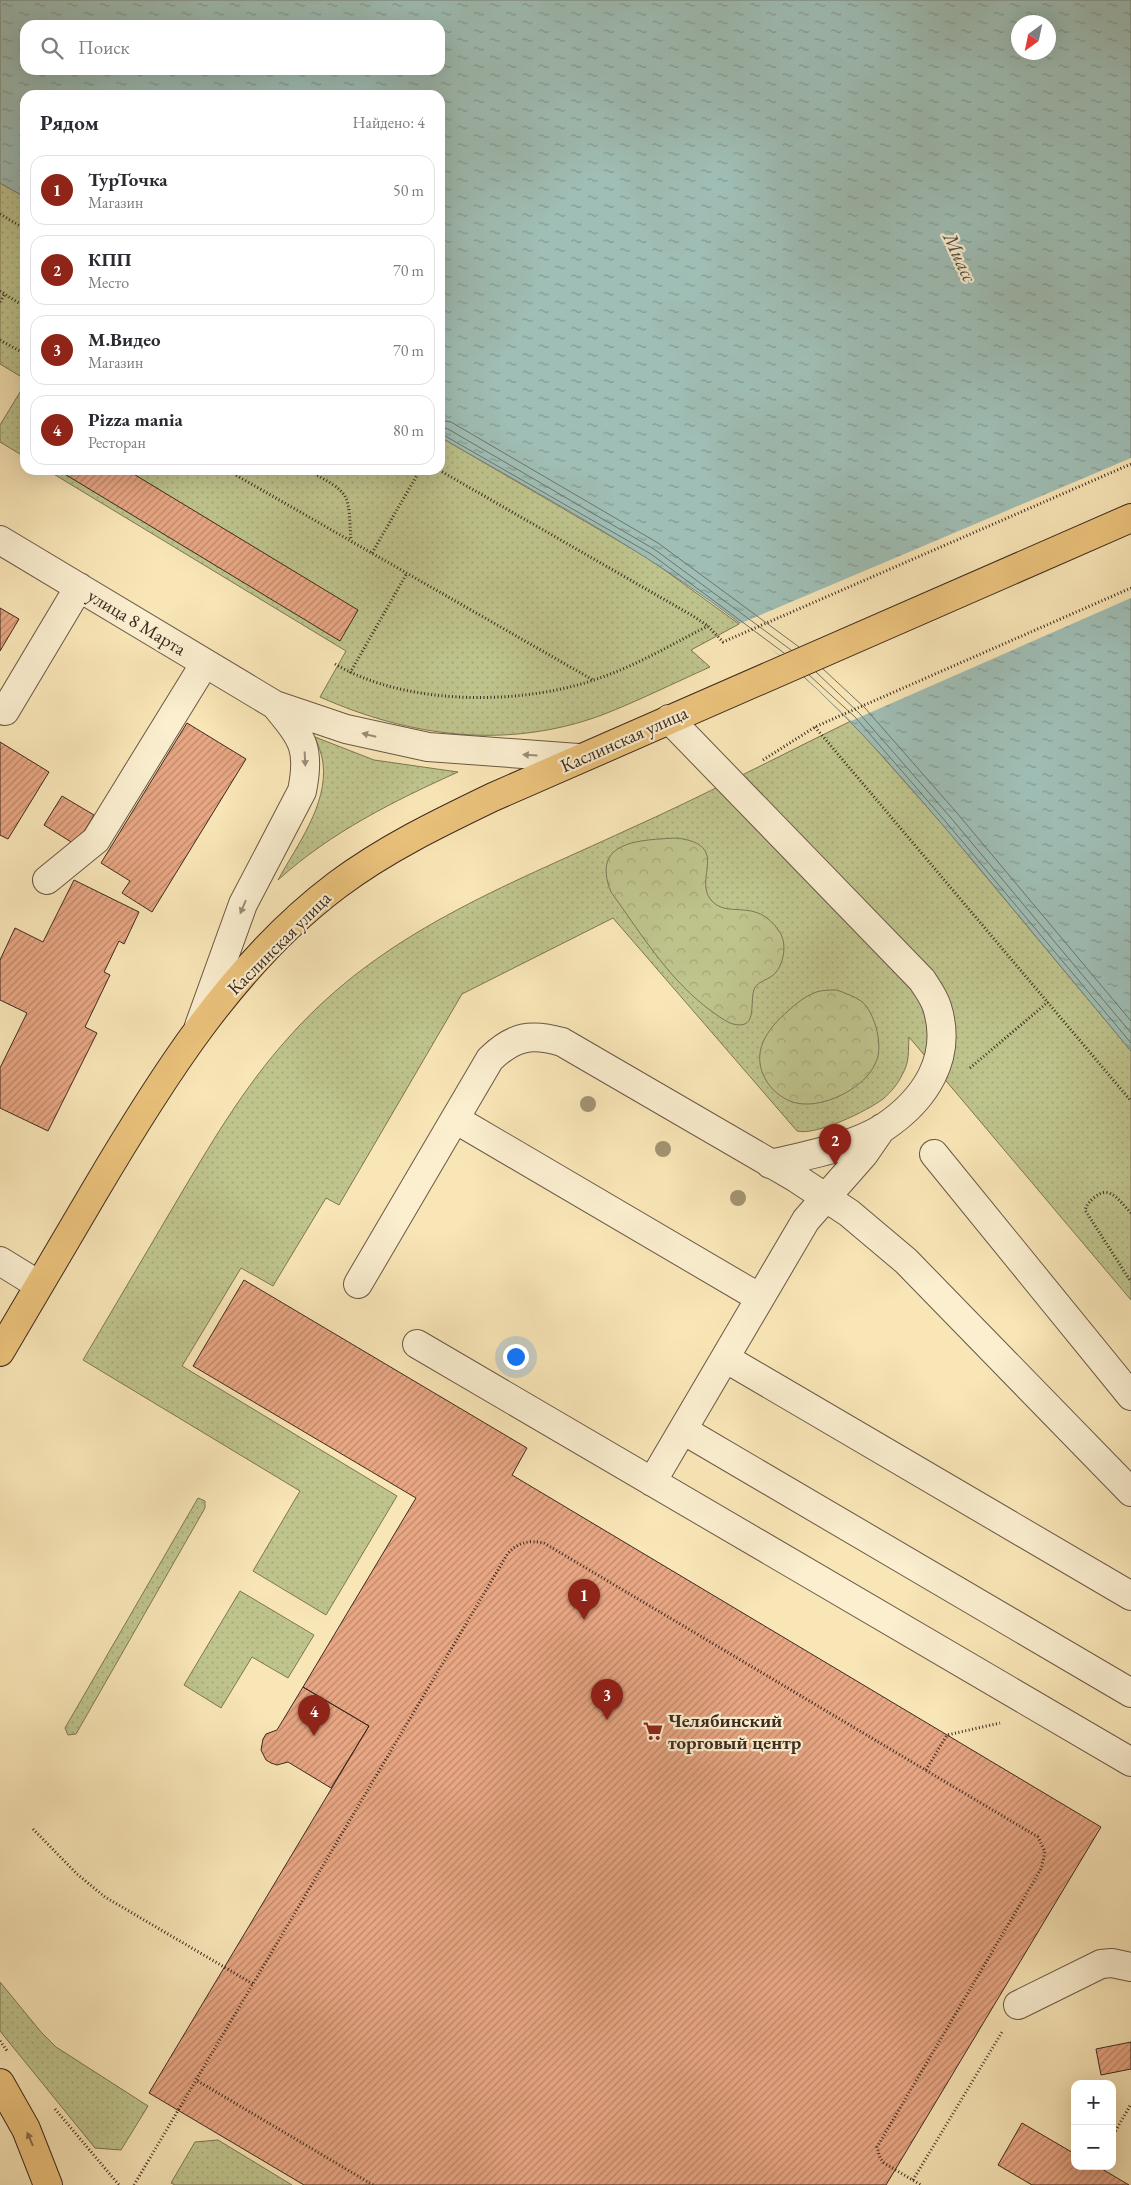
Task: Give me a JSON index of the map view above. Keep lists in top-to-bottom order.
{
  "streets": {
    "main road": ["Каслинская улица"],
    "street": ["улица 8 Марта"]
  },
  "water": ["Миасс"],
  "places": {
    "supermarket": ["Челябинский торговый центр"]
  },
  "north": "bottom left",
  "page": {
    "search": "Поиск",
    "heading": ["Рядом", "Найдено: 4"],
    "list": [
      {
        "mark": "1",
        "name": "ТурТочка",
        "note": "Магазин",
        "value": "50 m"
      },
      {
        "mark": "2",
        "name": "КПП",
        "note": "Место",
        "value": "70 m"
      },
      {
        "mark": "3",
        "name": "М.Видео",
        "note": "Магазин",
        "value": "70 m"
      },
      {
        "mark": "4",
        "name": "Pizza mania",
        "note": "Ресторан",
        "value": "80 m"
      }
    ],
    "pins": [
      "2",
      "1",
      "3",
      "4"
    ],
    "map_buttons": ["+", "−"]
  }
}
